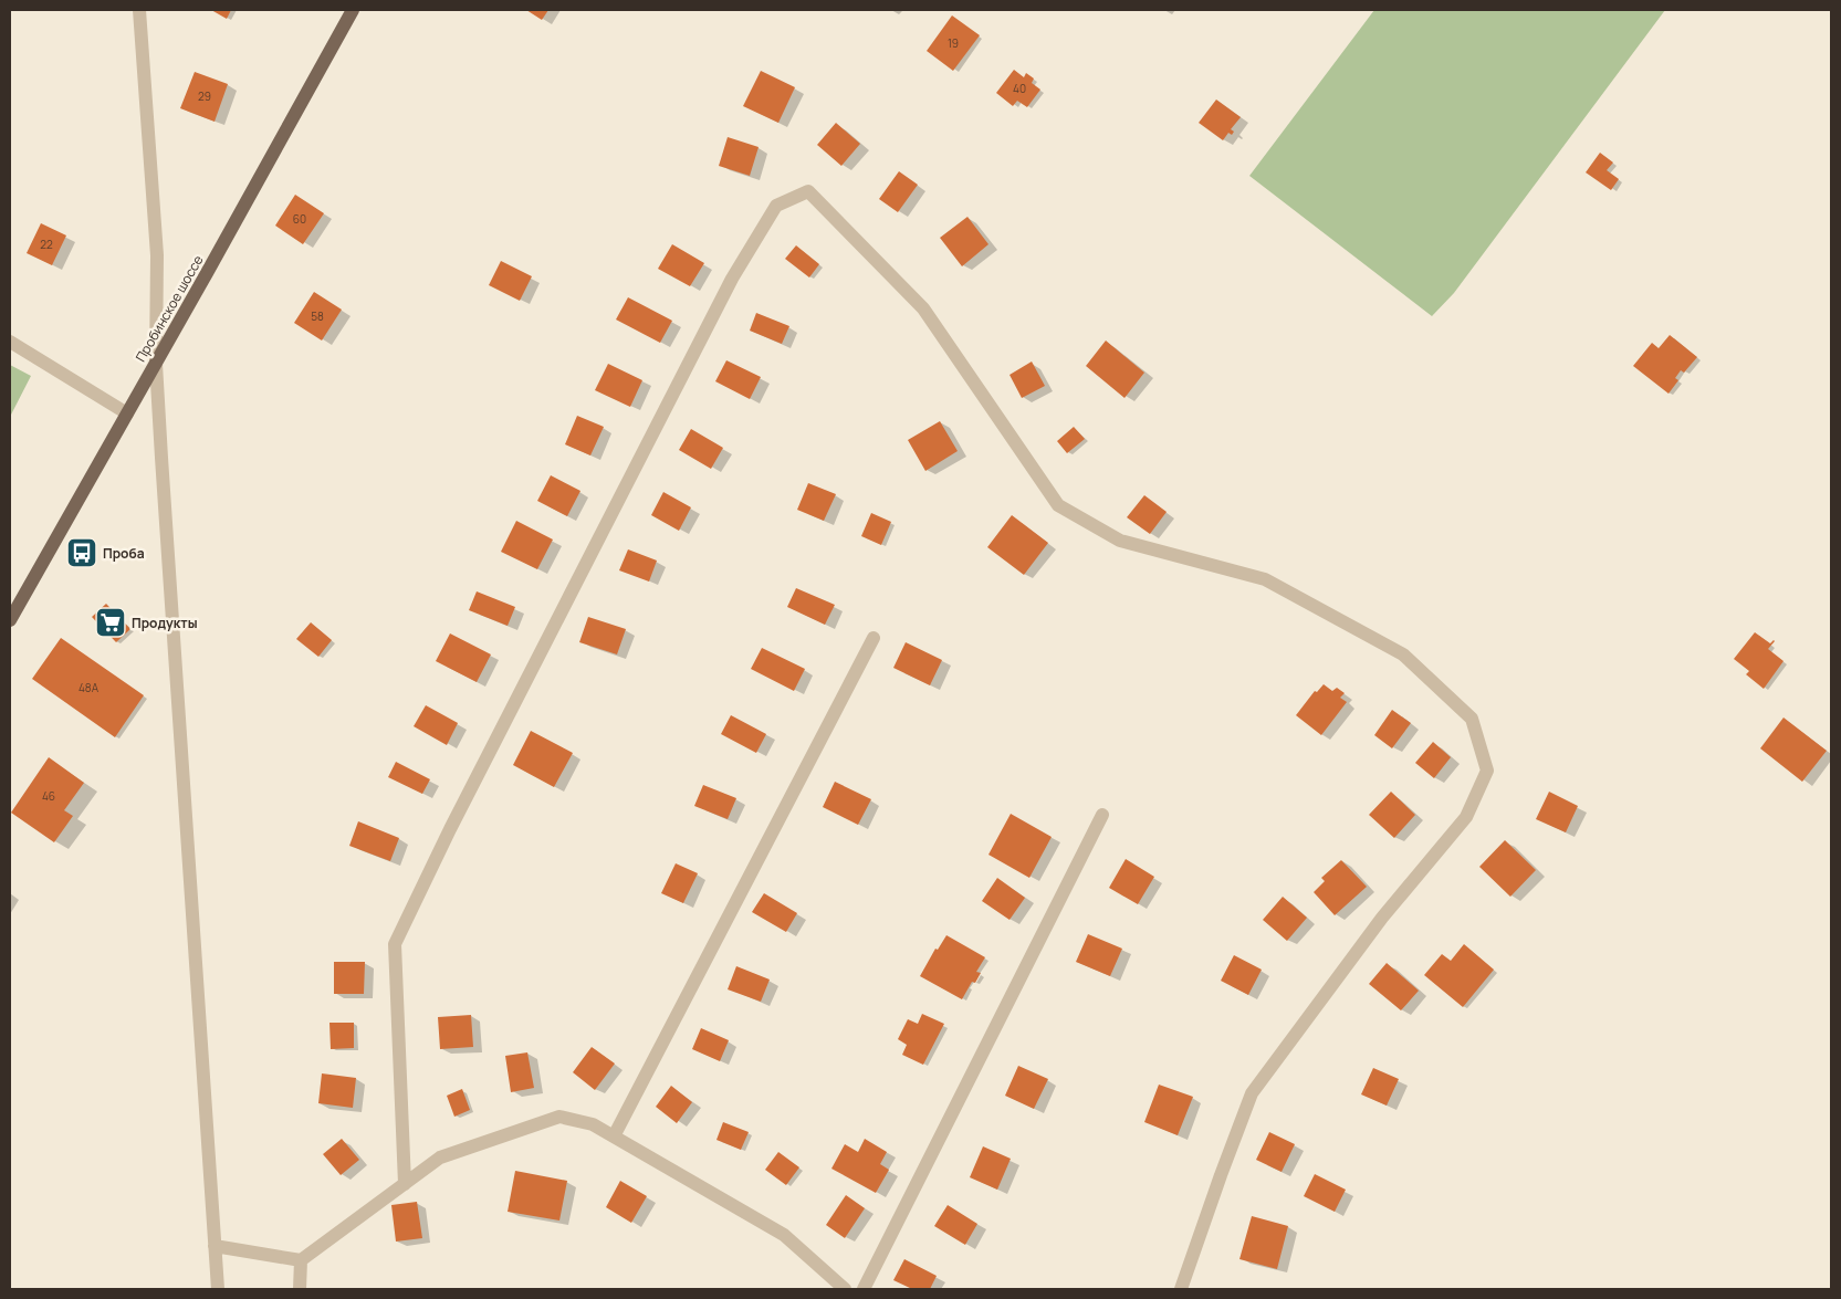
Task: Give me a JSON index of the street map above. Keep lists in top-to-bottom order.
{
  "streets": {
    "main road": ["Пробинское шоссе"]
  },
  "places": {
    "bus stop": ["Проба"],
    "supermarket": ["Продукты"]
  },
  "house_numbers": [
    "19",
    "40",
    "29",
    "60",
    "22",
    "58",
    "48А",
    "46"
  ]
}
